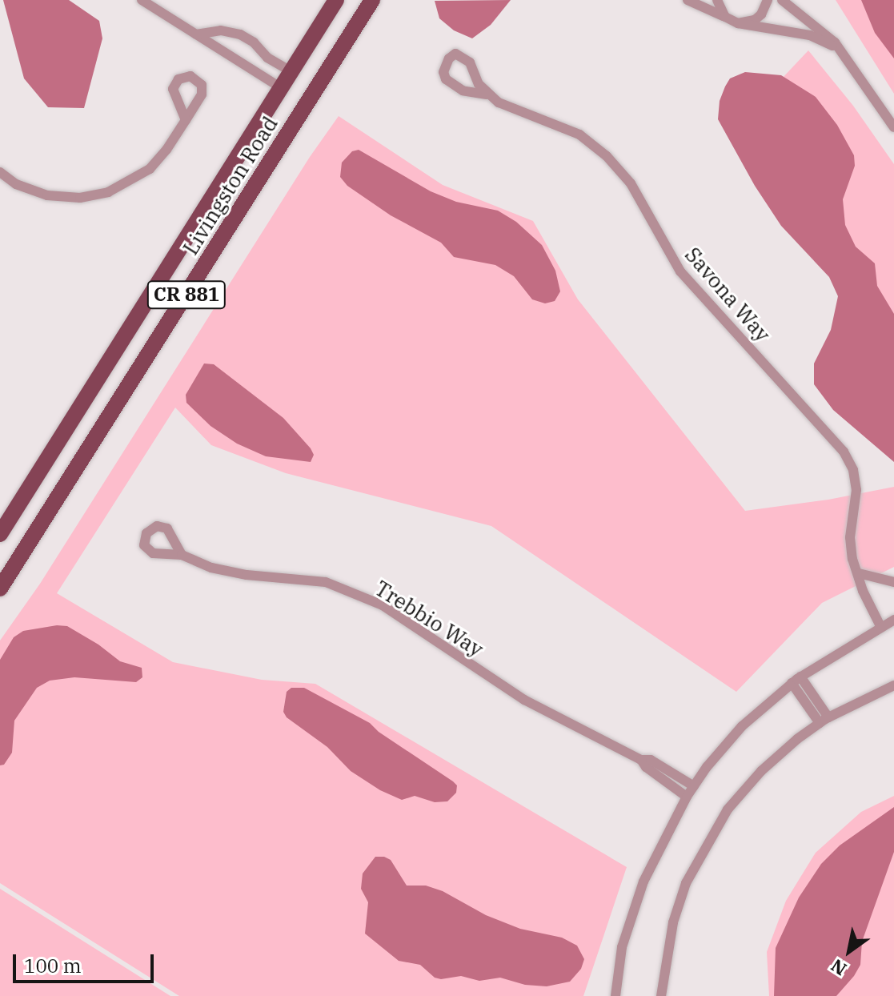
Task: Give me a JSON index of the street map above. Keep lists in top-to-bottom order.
{
  "streets": {
    "main road": ["Livingston Road", "CR 881"],
    "street": ["Savona Way", "Trebbio Way"]
  },
  "scale_bar": "100 m",
  "north": "bottom left"
}
